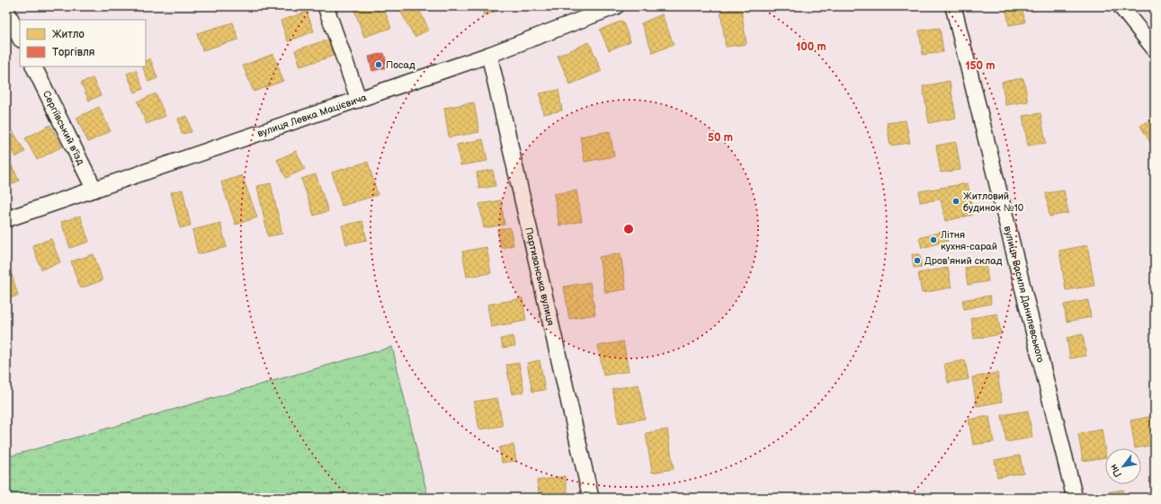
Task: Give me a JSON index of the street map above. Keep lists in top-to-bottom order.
{
  "streets": {
    "street": [
      "вулиця Левка Мацієвича",
      "Сергіївський в'їзд",
      "Партизанська вулиця",
      "вулиця Василя Данилевського"
    ]
  },
  "crossings": [
    ["вулиця Левка Мацієвича", "Сергіївський в'їзд"],
    ["вулиця Левка Мацієвича", "Партизанська вулиця"]
  ],
  "places": [
    "Посад",
    "Житловий будинок №10",
    "Літня кухня-сарай",
    "Дров'яний склад"
  ],
  "legend": ["Житло", "Торгівля"],
  "north": "bottom left",
  "rings": ["100 m", "150 m", "50 m"]
}
